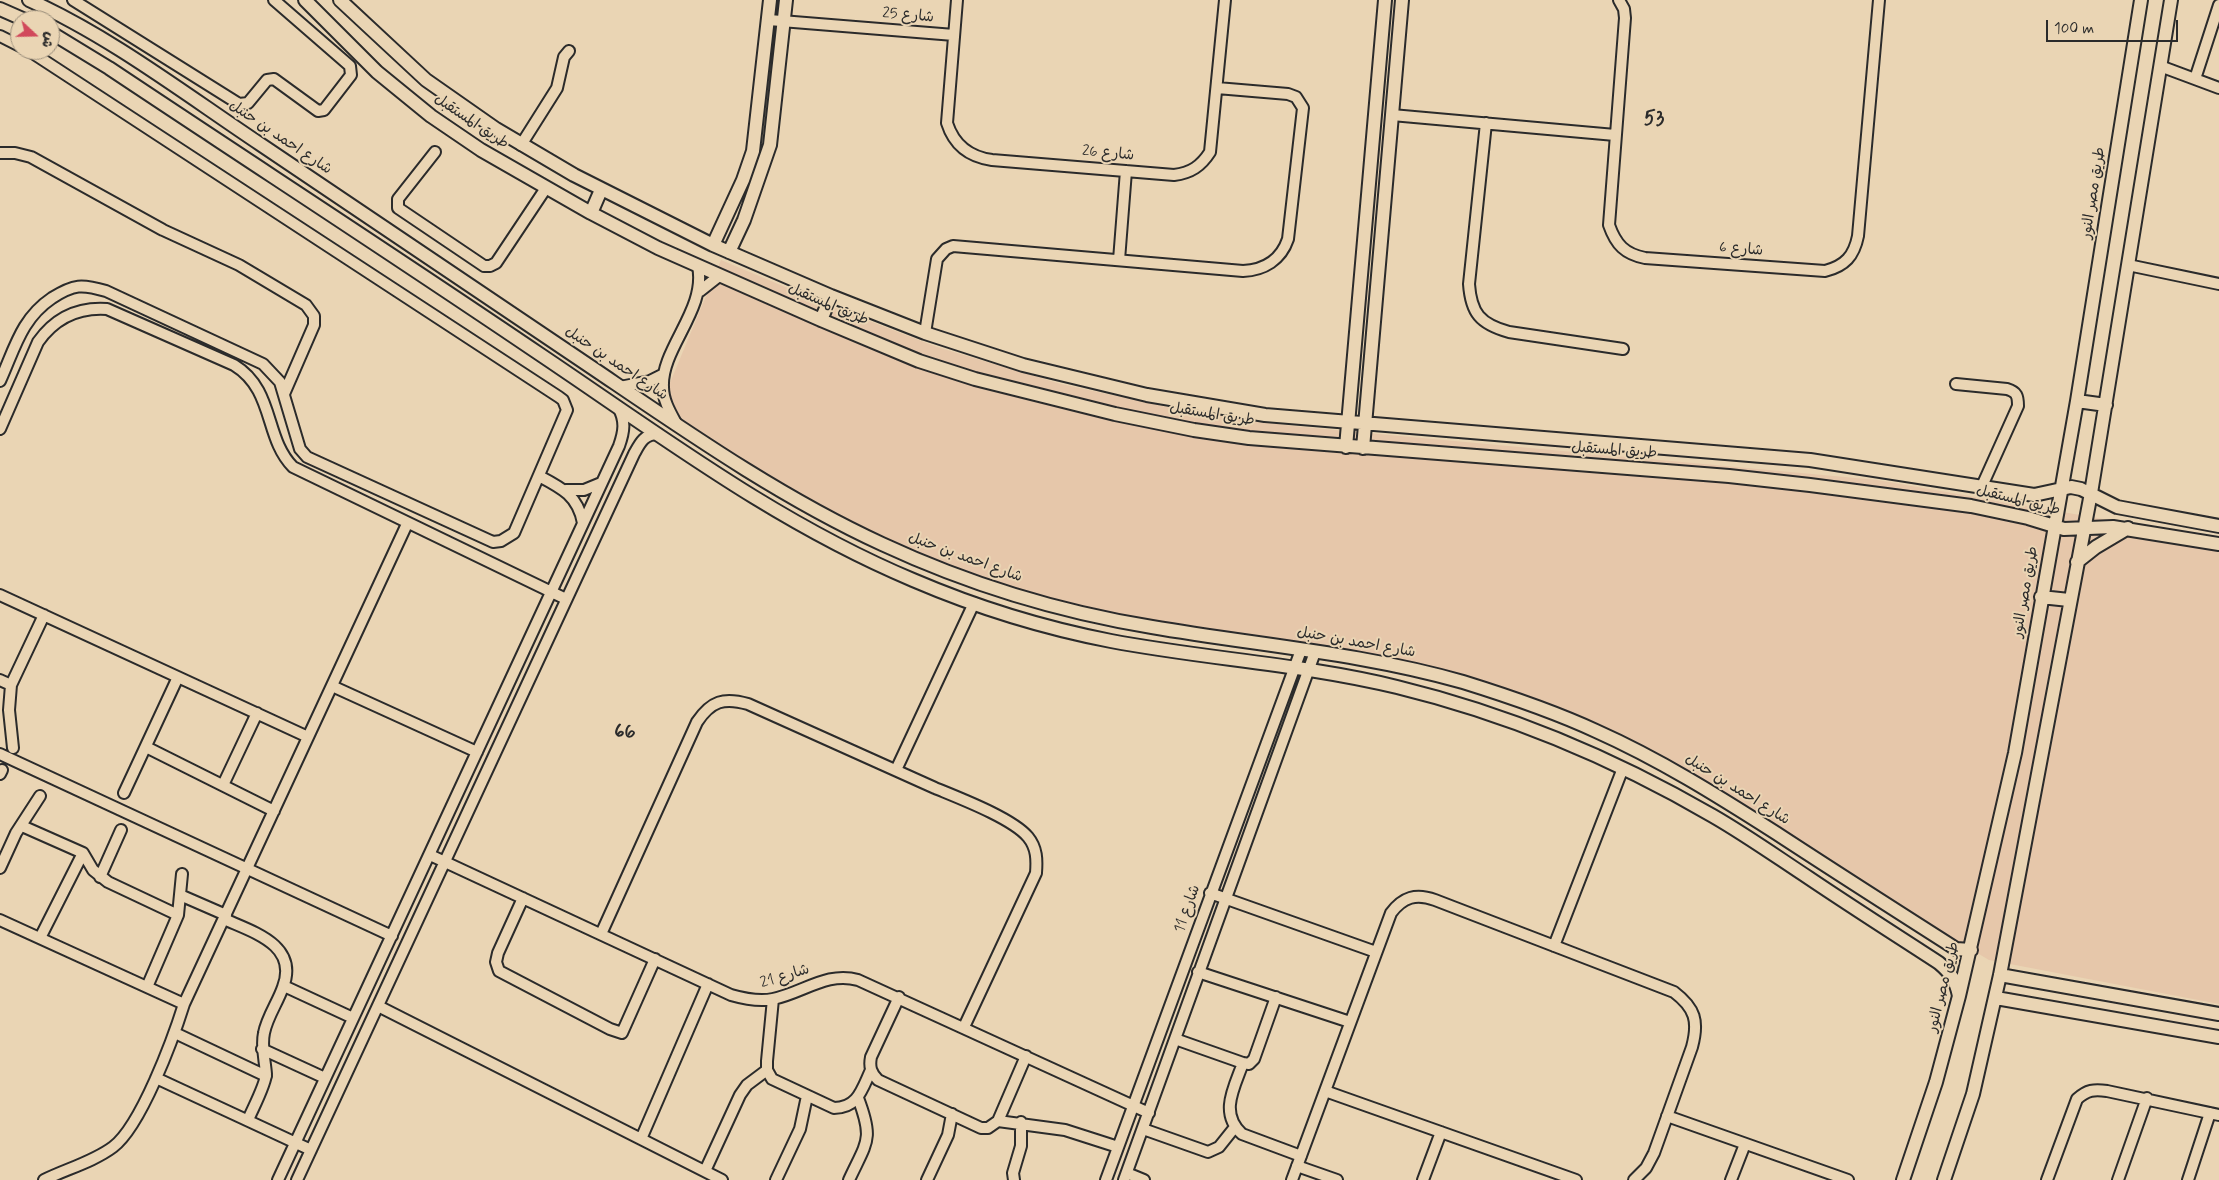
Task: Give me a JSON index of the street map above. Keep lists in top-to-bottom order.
{
  "streets": {
    "street": [
      "شارع 25",
      "طريق المستقبل",
      "شارع احمد بن حنبل",
      "شارع 26",
      "طريق مصر النور",
      "شارع 6",
      "شارع 11",
      "شارع 21"
    ]
  },
  "crossings": [
    ["شارع 25", "شارع 26"],
    ["طريق المستقبل", "طريق مصر النور"],
    ["شارع احمد بن حنبل", "طريق مصر النور"],
    ["شارع احمد بن حنبل", "شارع 11"],
    ["شارع 11", "شارع 21"]
  ],
  "districts": ["53", "66"],
  "scale_bar": "100 m",
  "north": "right"
}
